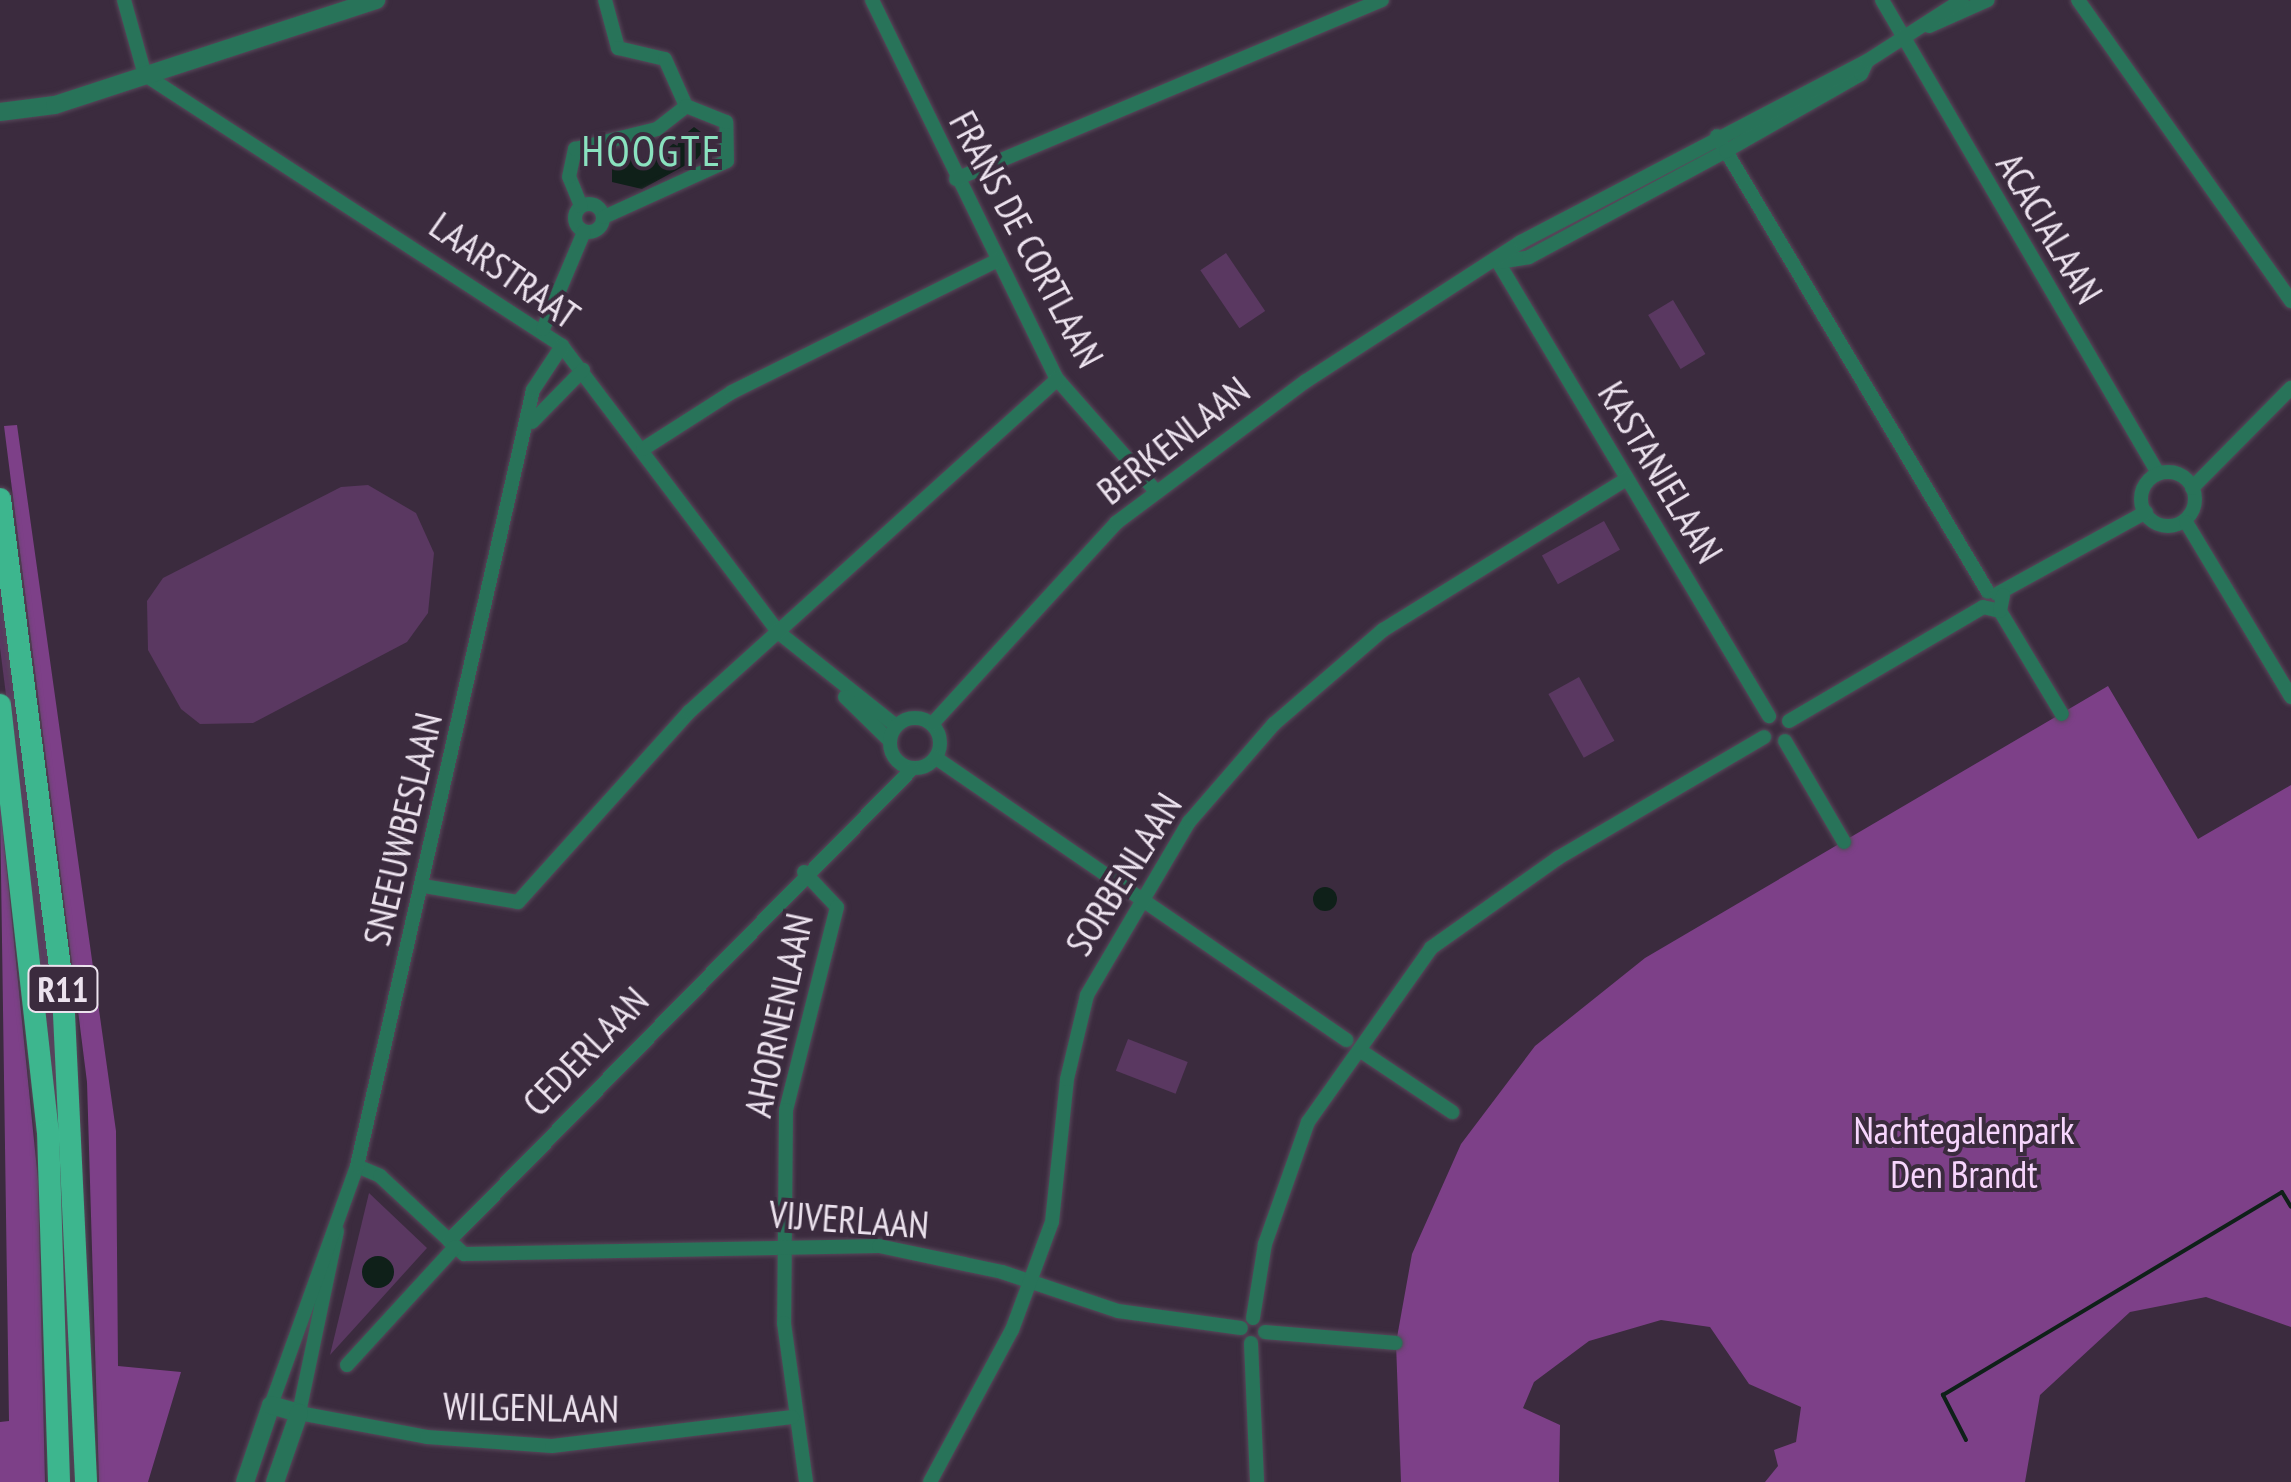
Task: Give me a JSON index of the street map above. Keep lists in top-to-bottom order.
{
  "streets": {
    "highway": ["R11"],
    "street": [
      "ACACIALAAN",
      "FRANS DE CORTLAAN",
      "LAARSTRAAT",
      "BERKENLAAN",
      "KASTANJELAAN",
      "SNEEUWBESLAAN",
      "SORBENLAAN",
      "AHORNENLAAN",
      "CEDERLAAN",
      "VIJVERLAAN",
      "WILGENLAAN"
    ]
  },
  "crossings": [
    ["ACACIALAAN", "BERKENLAAN"],
    ["FRANS DE CORTLAAN", "BERKENLAAN"],
    ["LAARSTRAAT", "BERKENLAAN"],
    ["LAARSTRAAT", "SNEEUWBESLAAN"],
    ["LAARSTRAAT", "CEDERLAAN"],
    ["BERKENLAAN", "KASTANJELAAN"],
    ["BERKENLAAN", "CEDERLAAN"],
    ["KASTANJELAAN", "SORBENLAAN"],
    ["SNEEUWBESLAAN", "WILGENLAAN"],
    ["SORBENLAAN", "VIJVERLAAN"],
    ["AHORNENLAAN", "CEDERLAAN"],
    ["AHORNENLAAN", "VIJVERLAAN"],
    ["AHORNENLAAN", "WILGENLAAN"],
    ["CEDERLAAN", "VIJVERLAAN"]
  ],
  "districts": ["HOOGTE"],
  "parks": ["Nachtegalenpark Den Brandt"]
}
